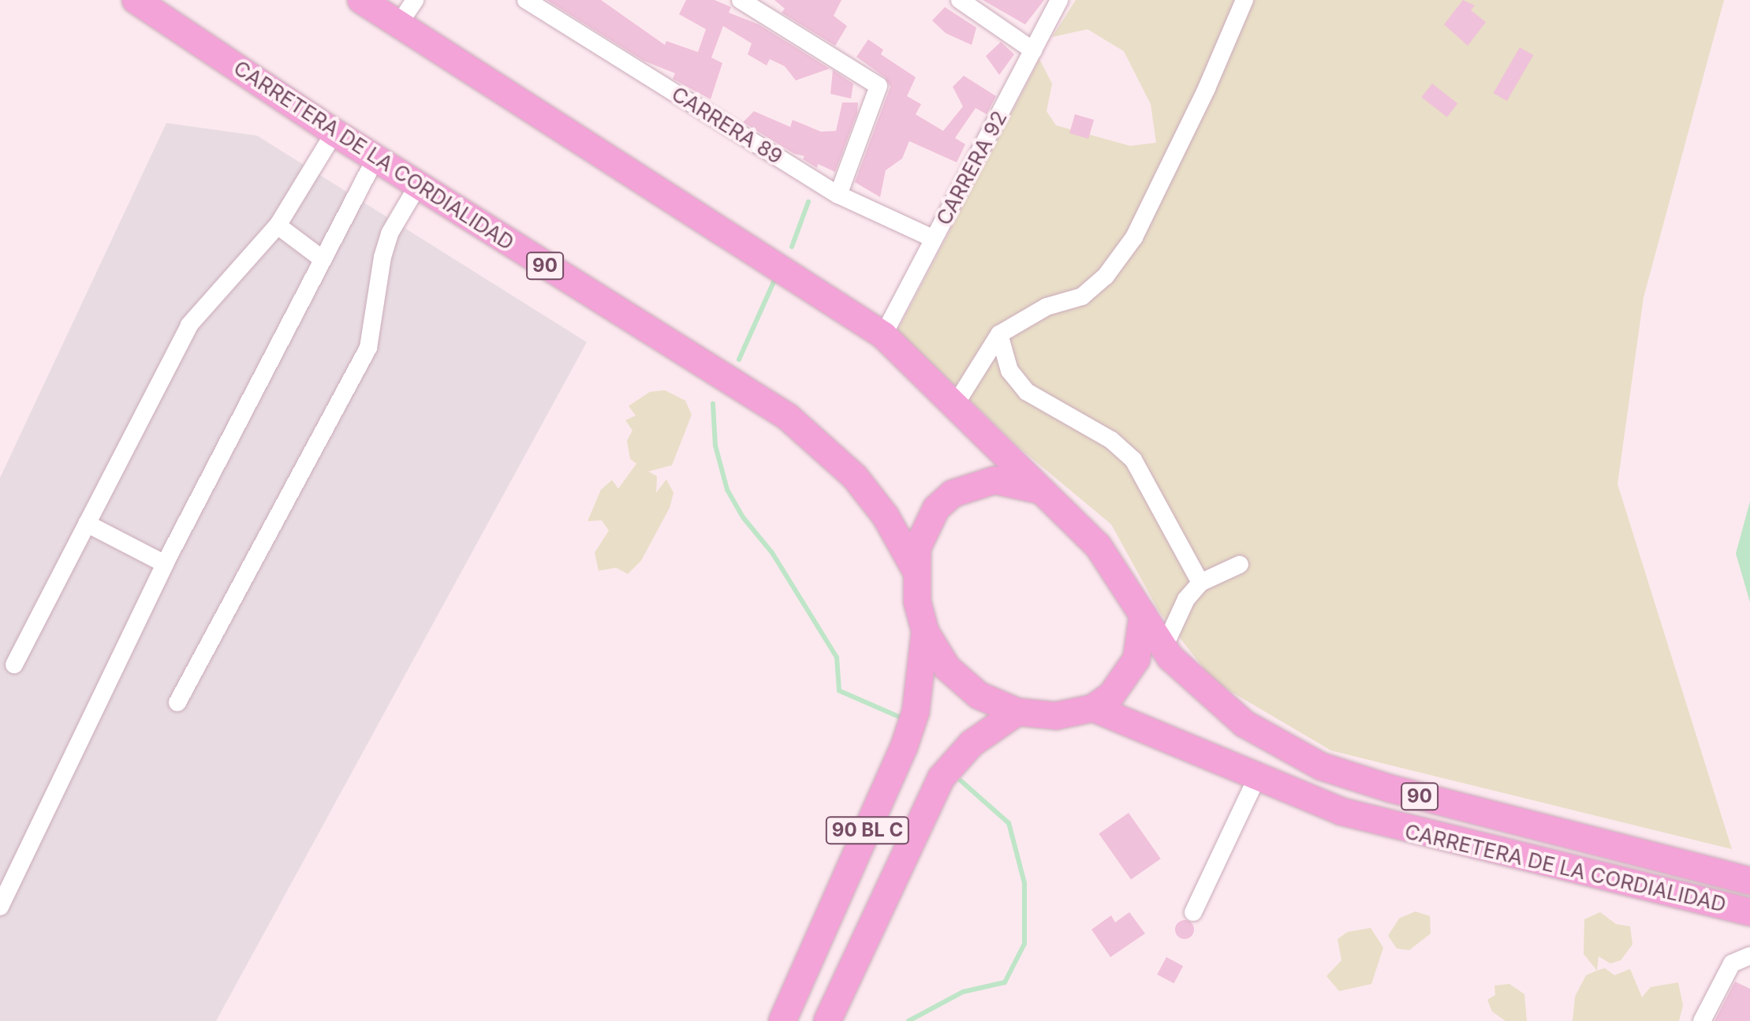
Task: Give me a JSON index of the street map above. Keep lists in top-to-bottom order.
{
  "streets": {
    "highway": ["CARRETERA DE LA CORDIALIDAD", "90", "90 BL C"],
    "street": ["CARRERA 89", "CARRERA 92"]
  },
  "crossings": [
    ["CARRERA 89", "CARRERA 92"],
    ["CARRETERA DE LA CORDIALIDAD", "CARRERA 92"],
    ["CARRETERA DE LA CORDIALIDAD", "90 BL C"]
  ]
}
